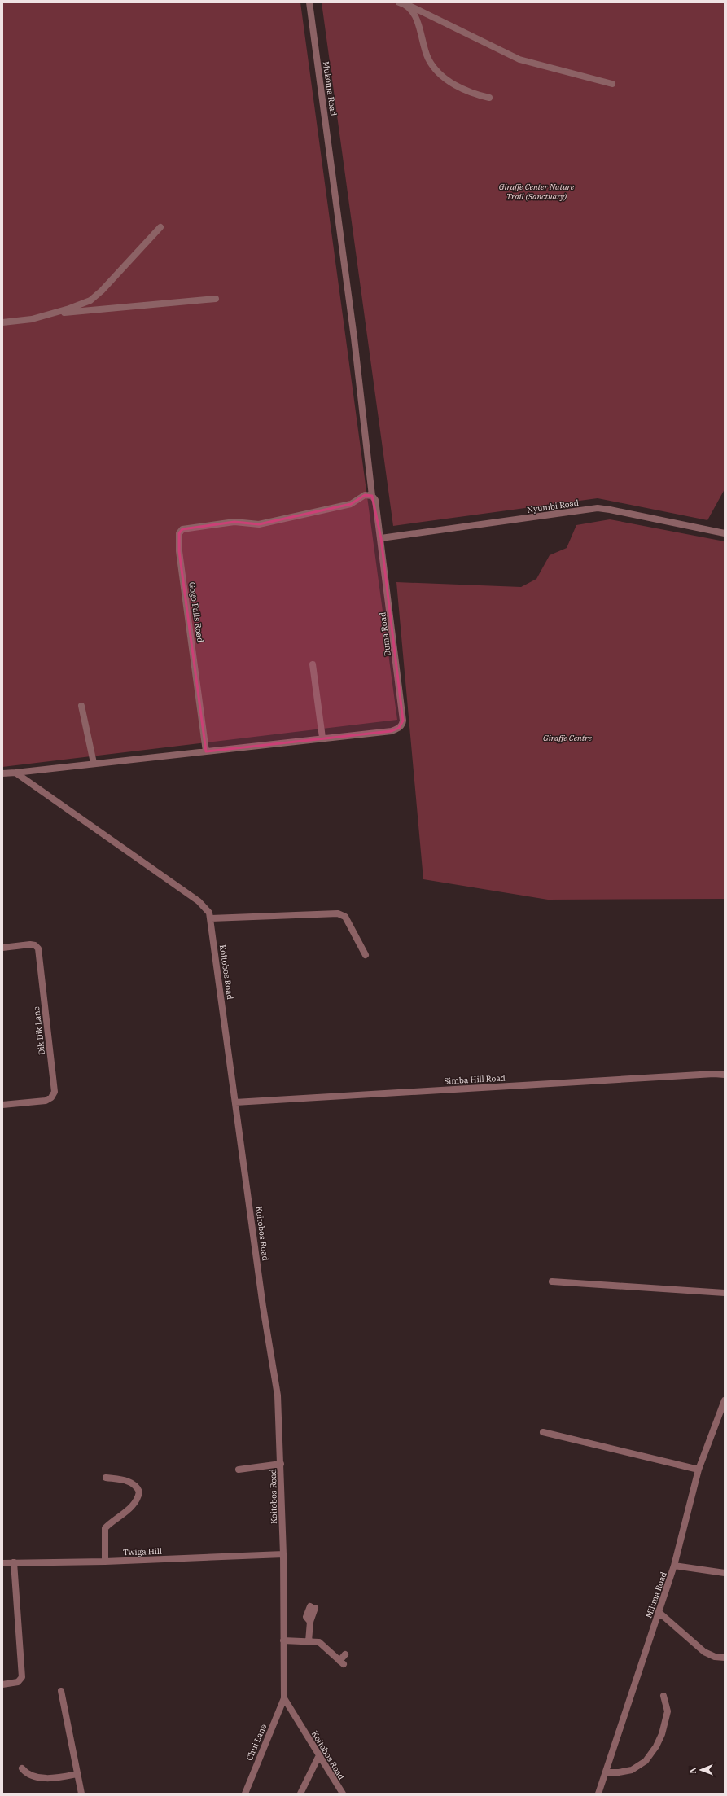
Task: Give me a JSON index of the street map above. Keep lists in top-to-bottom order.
{
  "streets": {
    "street": [
      "Mukoma Road",
      "Nyumbi Road",
      "Gogo Falls Road",
      "Duma Road",
      "Koitobos Road",
      "Dik Dik Lane",
      "Simba Hill Road",
      "Twiga Hill",
      "Milima Road",
      "Chui Lane"
    ]
  },
  "crossings": [
    ["Mukoma Road", "Gogo Falls Road"],
    ["Mukoma Road", "Duma Road"],
    ["Nyumbi Road", "Duma Road"],
    ["Gogo Falls Road", "Duma Road"],
    ["Koitobos Road", "Simba Hill Road"],
    ["Koitobos Road", "Twiga Hill"],
    ["Koitobos Road", "Chui Lane"]
  ],
  "parks": ["Giraffe Center Nature Trail (Sanctuary)", "Giraffe Centre"],
  "north": "left"
}
